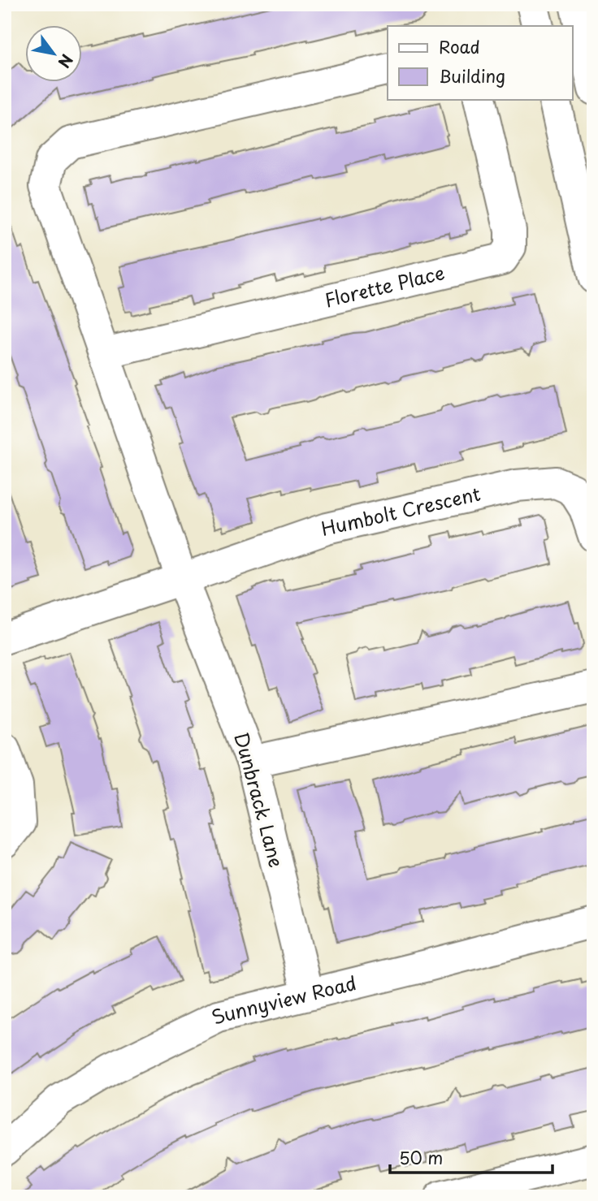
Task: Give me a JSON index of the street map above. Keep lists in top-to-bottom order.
{
  "streets": {
    "street": [
      "Florette Place",
      "Humbolt Crescent",
      "Dunbrack Lane",
      "Sunnyview Road"
    ]
  },
  "crossings": [
    ["Humbolt Crescent", "Dunbrack Lane"],
    ["Dunbrack Lane", "Sunnyview Road"]
  ],
  "legend": ["Road", "Building"],
  "scale_bar": "50 m",
  "north": "bottom right"
}
